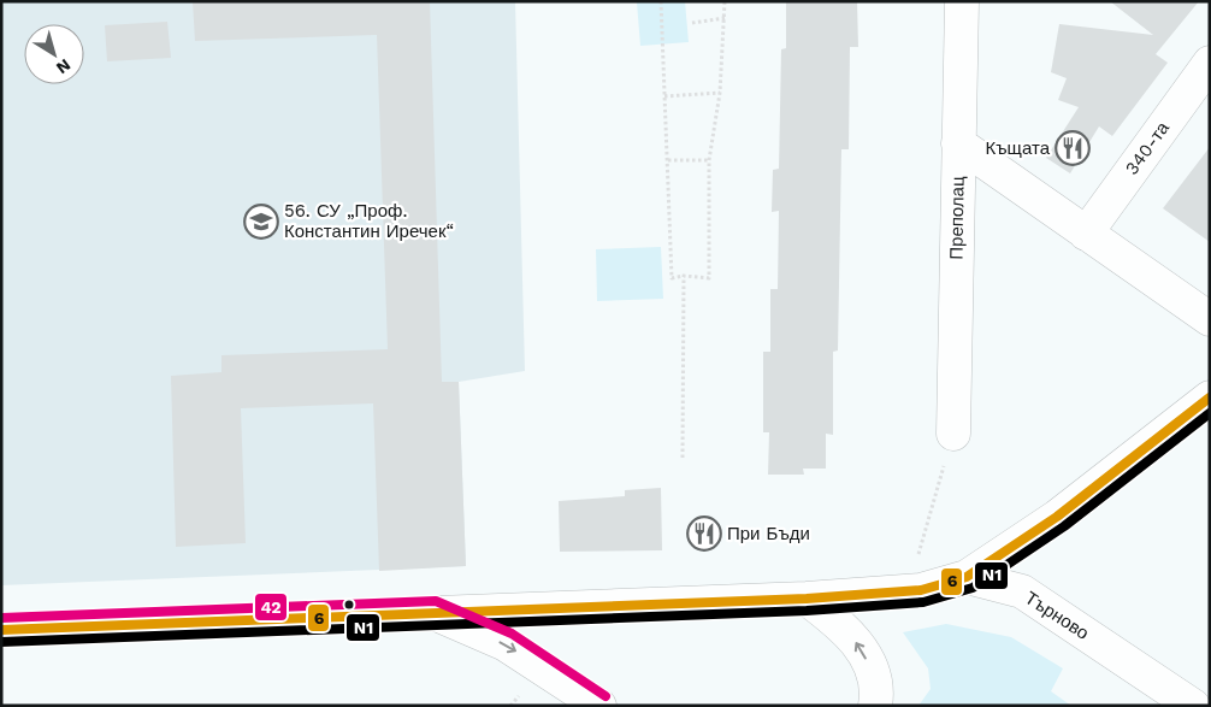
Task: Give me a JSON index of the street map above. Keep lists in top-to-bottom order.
{
  "streets": {
    "street": ["340-та", "Преполац", "Търново"]
  },
  "places": {
    "restaurant": ["Къщата", "При Бъди"],
    "school or university": ["56. СУ „Проф. Константин Иречек“"]
  },
  "lines": ["transit line 6", "transit line N1", "transit line 42"],
  "north": "bottom right"
}
